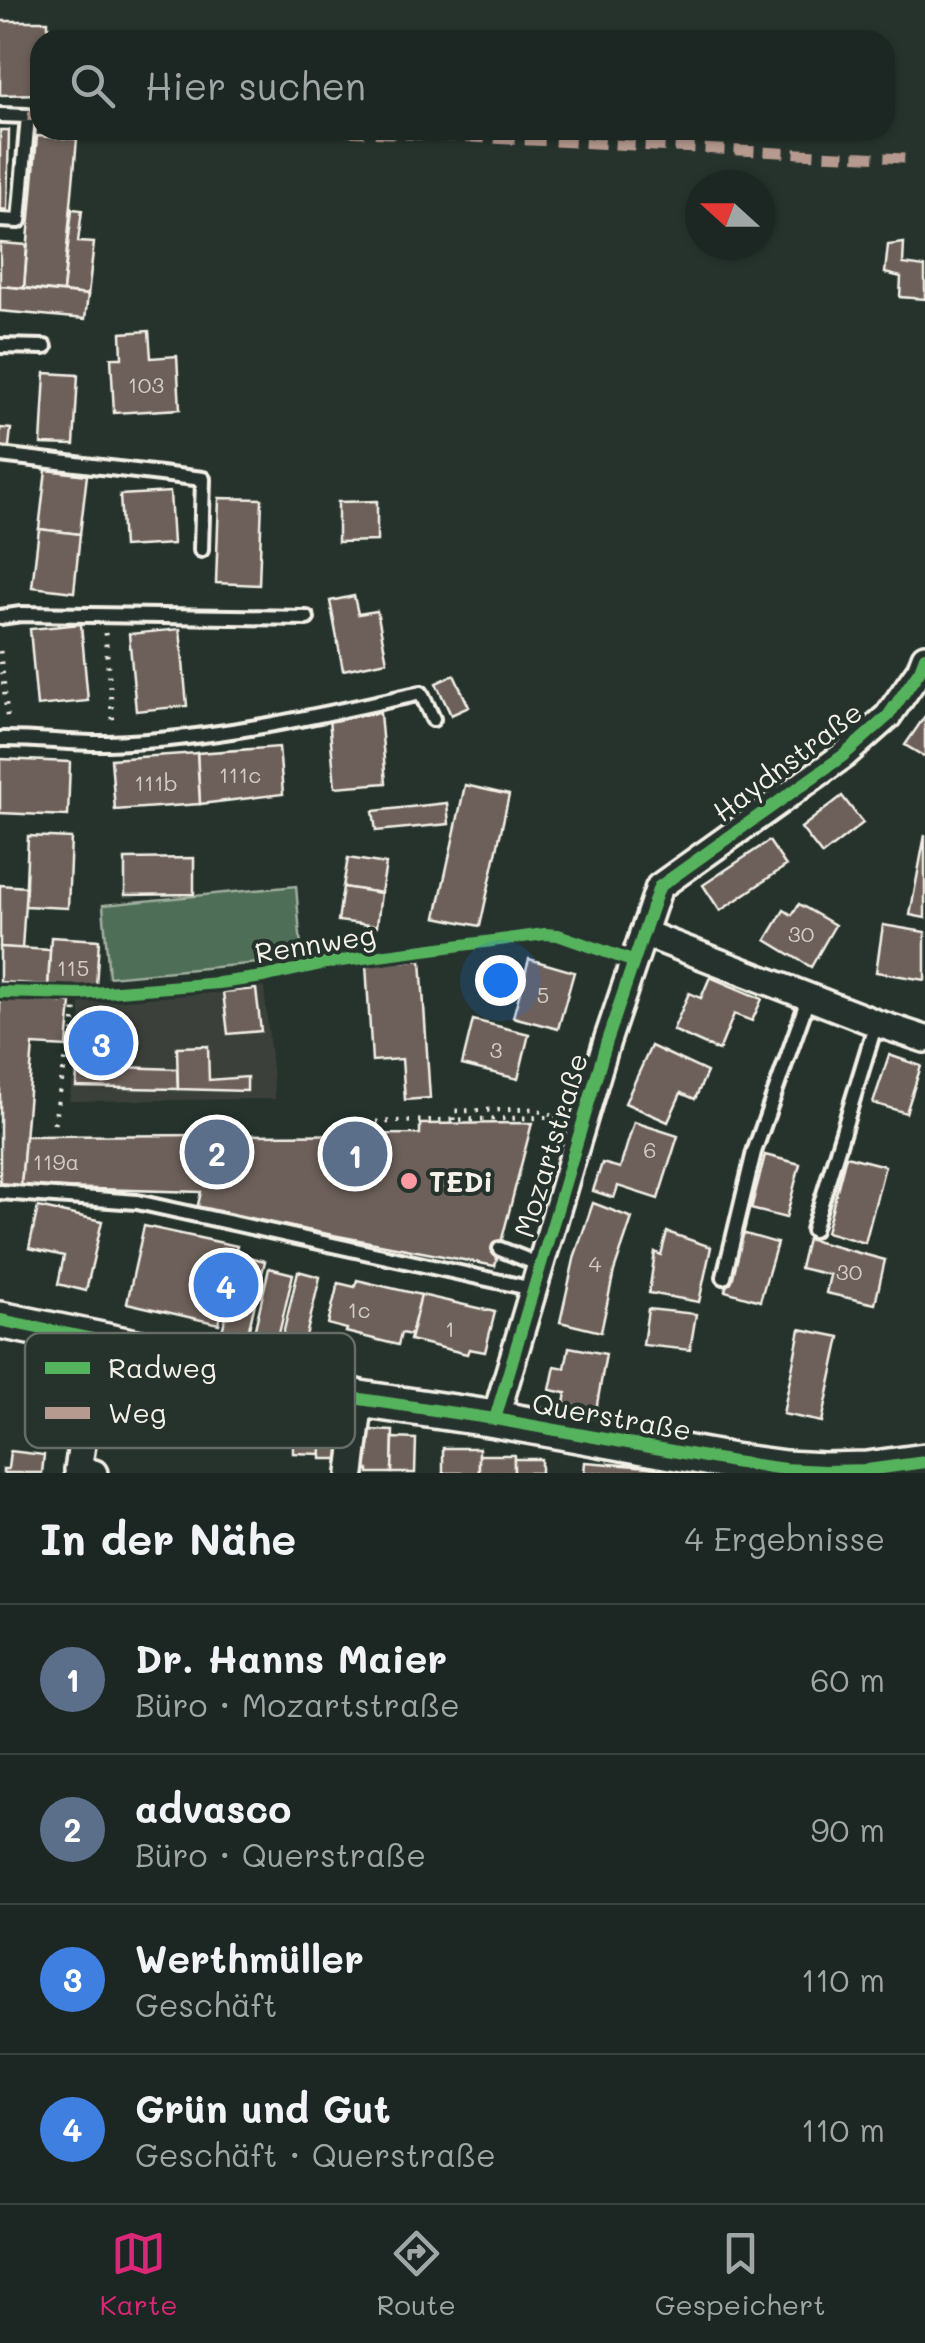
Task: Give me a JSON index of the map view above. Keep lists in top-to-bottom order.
{
  "streets": {
    "street": ["Haydnstraße", "Mozartstraße", "Querstraße"],
    "cycle path": ["Rennweg"]
  },
  "crossings": [
    ["Haydnstraße", "Mozartstraße"],
    ["Mozartstraße", "Querstraße"]
  ],
  "places": ["TEDi"],
  "house_numbers": [
    "103",
    "111c",
    "111b",
    "30",
    "115",
    "5",
    "3",
    "6",
    "119a",
    "4",
    "30",
    "1c",
    "1"
  ],
  "legend": ["Radweg", "Weg"],
  "north": "left",
  "page": {
    "search": "Hier suchen",
    "pins": [
      "3",
      "2",
      "1",
      "4"
    ],
    "heading": ["In der Nähe", "4 Ergebnisse"],
    "list": [
      {
        "mark": "1",
        "name": "Dr. Hanns Maier",
        "note": "Büro · Mozartstraße",
        "value": "60 m"
      },
      {
        "mark": "2",
        "name": "advasco",
        "note": "Büro · Querstraße",
        "value": "90 m"
      },
      {
        "mark": "3",
        "name": "Werthmüller",
        "note": "Geschäft",
        "value": "110 m"
      },
      {
        "mark": "4",
        "name": "Grün und Gut",
        "note": "Geschäft · Querstraße",
        "value": "110 m"
      }
    ],
    "nav": ["Karte", "Route", "Gespeichert"]
  }
}
